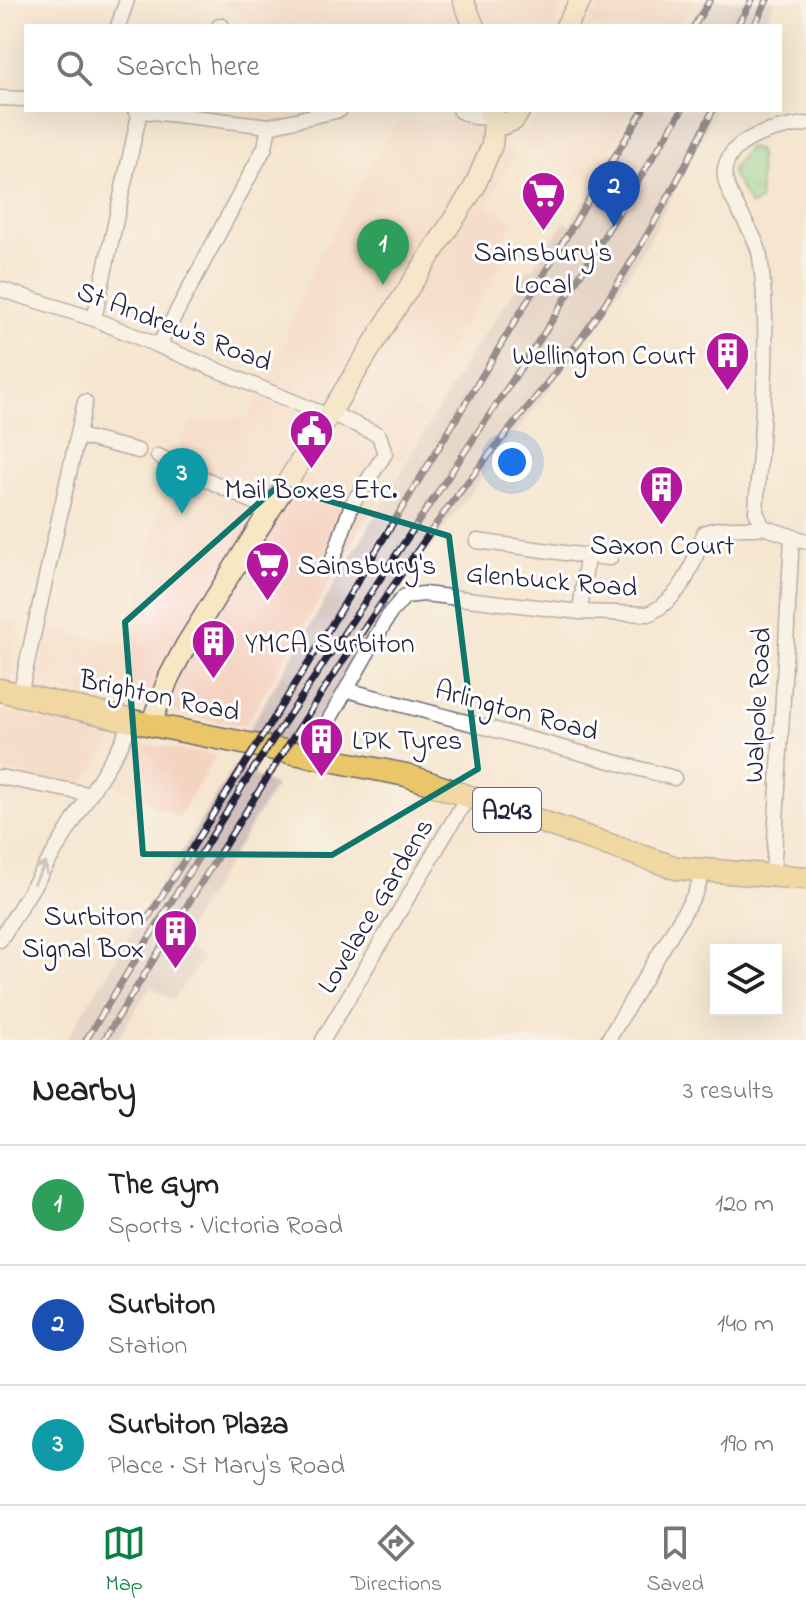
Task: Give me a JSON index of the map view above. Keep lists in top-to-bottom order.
{
  "streets": {
    "main road": ["Brighton Road", "A243"],
    "street": [
      "St Andrew's Road",
      "Glenbuck Road",
      "Walpole Road",
      "Arlington Road",
      "Lovelace Gardens"
    ]
  },
  "crossings": [
    ["Glenbuck Road", "Brighton Road"],
    ["Glenbuck Road", "Arlington Road"],
    ["Glenbuck Road", "A243"],
    ["Brighton Road", "A243"],
    ["Walpole Road", "A243"],
    ["A243", "Lovelace Gardens"]
  ],
  "places": {
    "supermarket": ["Sainsbury's Local", "Sainsbury's"],
    "building": [
      "Wellington Court",
      "Saxon Court",
      "YMCA Surbiton",
      "LPK Tyres",
      "Surbiton Signal Box"
    ],
    "public building": ["Mail Boxes Etc."]
  },
  "page": {
    "search": "Search here",
    "pins": ["2", "1", "3"],
    "heading": ["Nearby", "3 results"],
    "list": [
      {
        "mark": "1",
        "name": "The Gym",
        "note": "Sports · Victoria Road",
        "value": "120 m"
      },
      {
        "mark": "2",
        "name": "Surbiton",
        "note": "Station",
        "value": "140 m"
      },
      {
        "mark": "3",
        "name": "Surbiton Plaza",
        "note": "Place · St Mary's Road",
        "value": "190 m"
      }
    ],
    "nav": ["Map", "Directions", "Saved"]
  }
}
